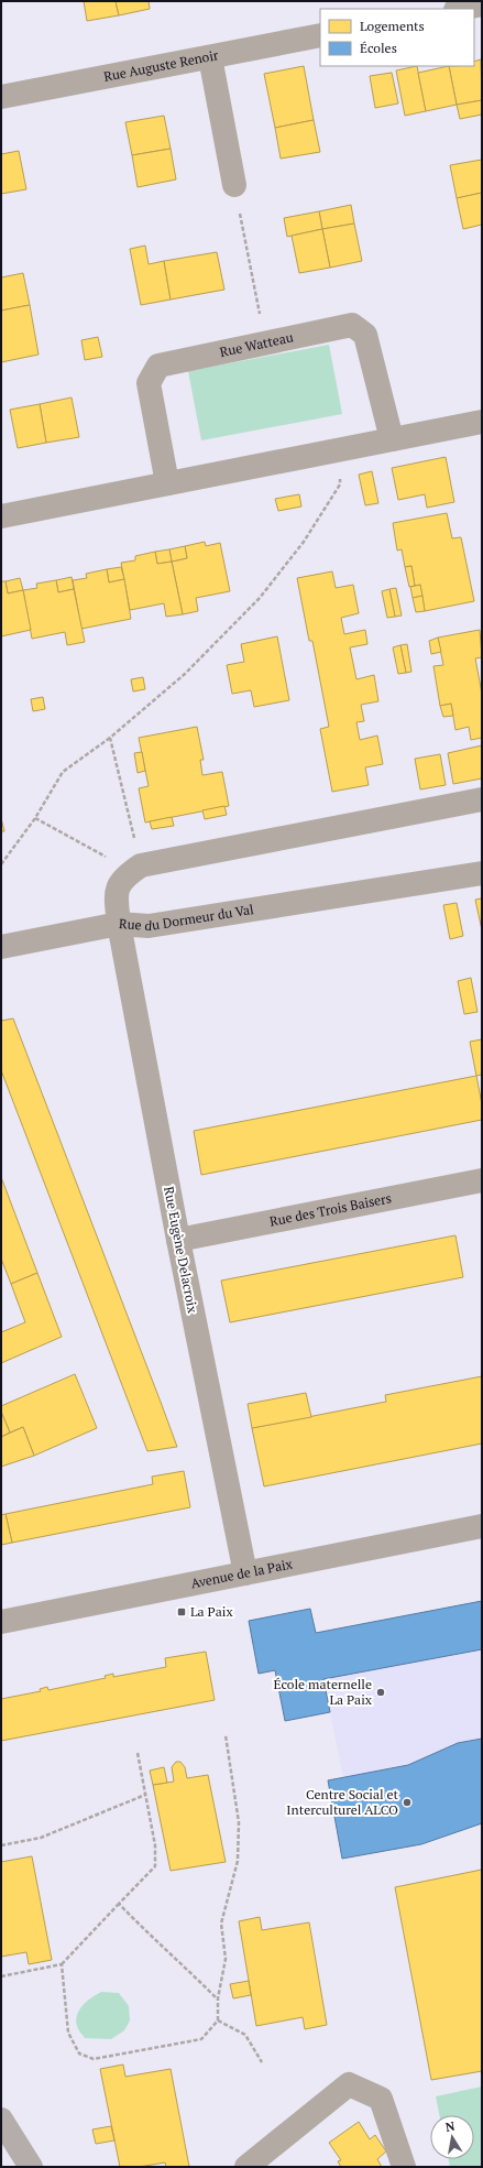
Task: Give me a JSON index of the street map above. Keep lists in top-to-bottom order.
{
  "streets": {
    "street": [
      "Rue Auguste Renoir",
      "Rue Watteau",
      "Rue du Dormeur du Val",
      "Rue des Trois Baisers",
      "Rue Eugène Delacroix",
      "Avenue de la Paix"
    ]
  },
  "crossings": [
    ["Rue du Dormeur du Val", "Rue Eugène Delacroix"],
    ["Rue des Trois Baisers", "Rue Eugène Delacroix"],
    ["Rue Eugène Delacroix", "Avenue de la Paix"]
  ],
  "places": {
    "transit": ["La Paix"],
    "other": ["École maternelle La Paix", "Centre Social et Interculturel ALCO"]
  },
  "legend": ["Logements", "Écoles"],
  "north": "top"
}
